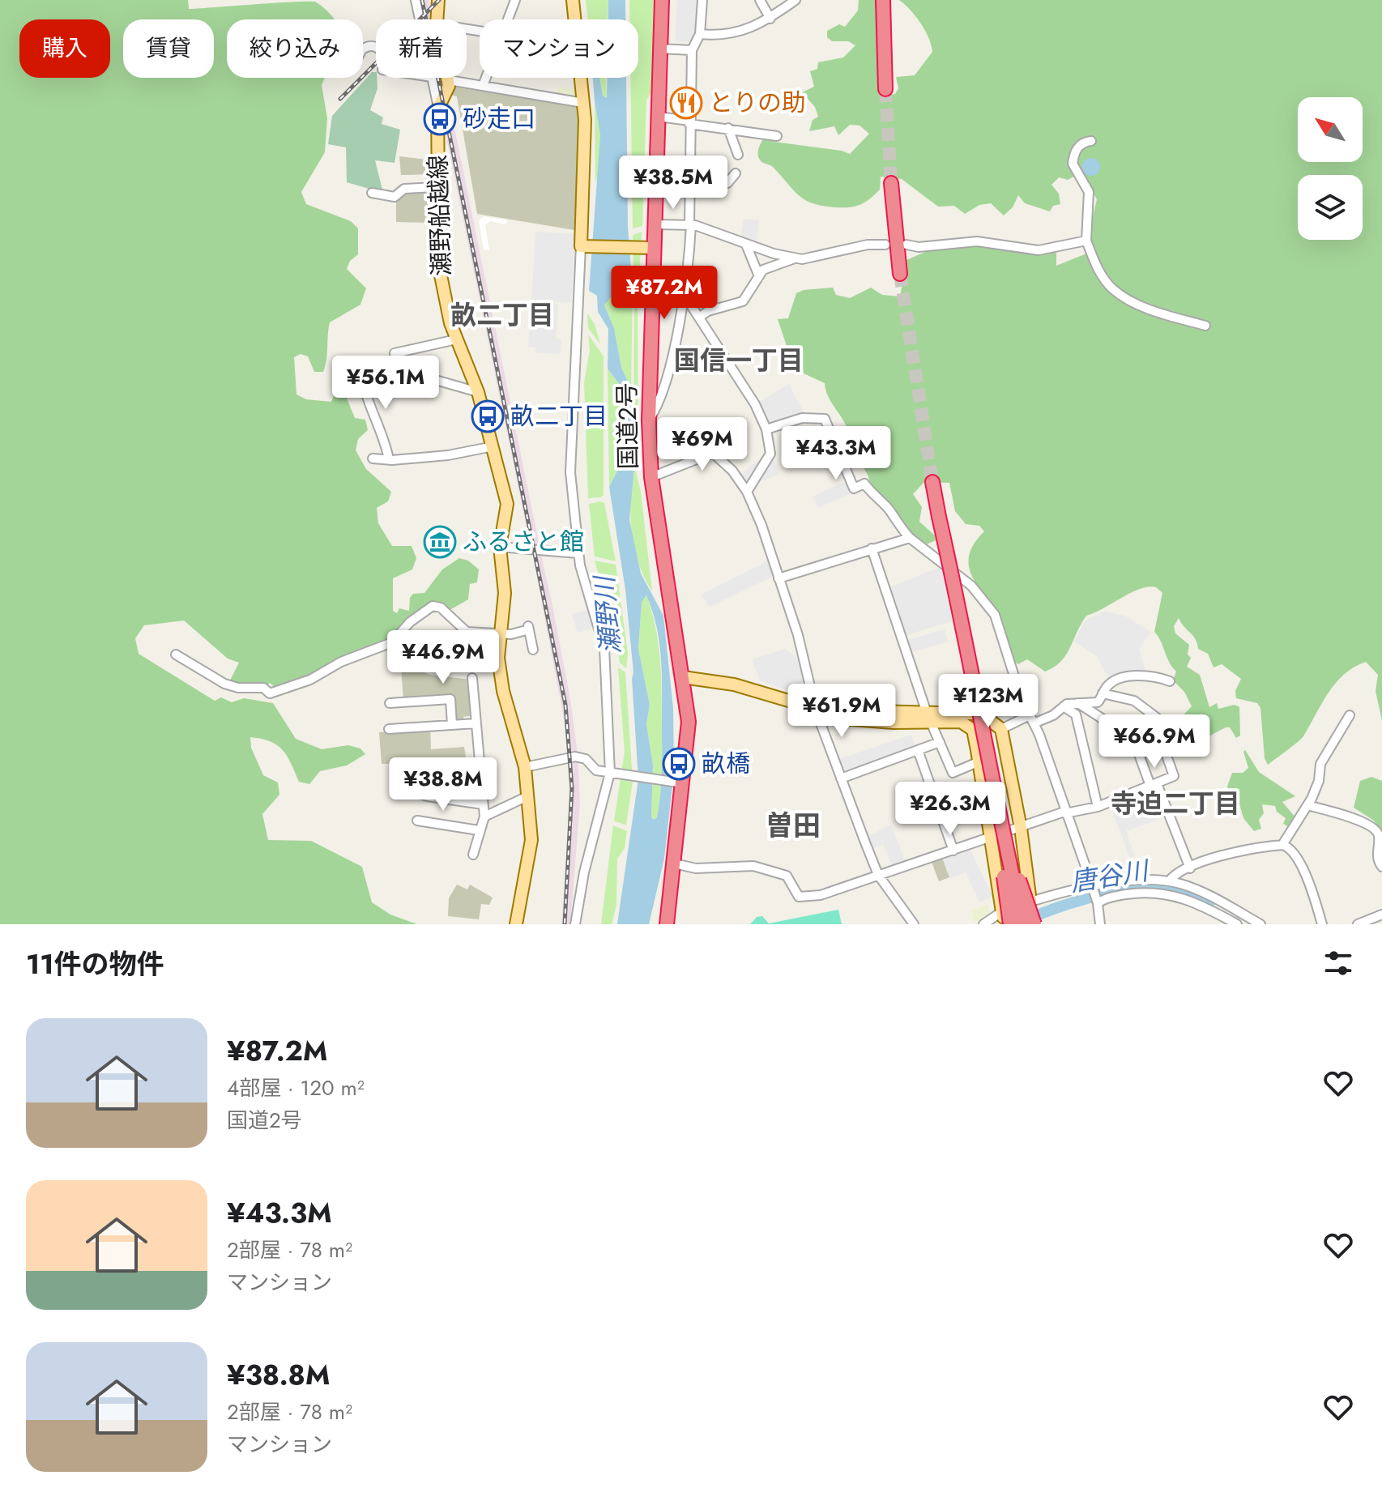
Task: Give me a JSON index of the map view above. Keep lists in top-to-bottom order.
{
  "streets": {
    "highway": ["国道2号"],
    "main road": ["瀬野船越線"]
  },
  "districts": [
    "畝二丁目",
    "国信一丁目",
    "寺迫二丁目",
    "曽田"
  ],
  "water": ["瀬野川", "唐谷川"],
  "places": {
    "restaurant": ["とりの助"],
    "bus stop": ["砂走口", "畝二丁目", "畝橋"],
    "museum": ["ふるさと館"]
  },
  "north": "top left",
  "page": {
    "chip": [
      "購入",
      "賃貸",
      "絞り込み",
      "新着",
      "マンション"
    ],
    "price": [
      "¥38.5M",
      "¥87.2M",
      "¥56.1M",
      "¥69M",
      "¥43.3M",
      "¥46.9M",
      "¥123M",
      "¥61.9M",
      "¥66.9M",
      "¥38.8M",
      "¥26.3M"
    ],
    "heading": "11件の物件",
    "list": [
      {
        "name": "¥87.2M",
        "note": "4部屋 · 120 m² · 国道2号"
      },
      {
        "name": "¥43.3M",
        "note": "2部屋 · 78 m² · マンション"
      },
      {
        "name": "¥38.8M",
        "note": "2部屋 · 78 m² · マンション"
      }
    ]
  }
}
